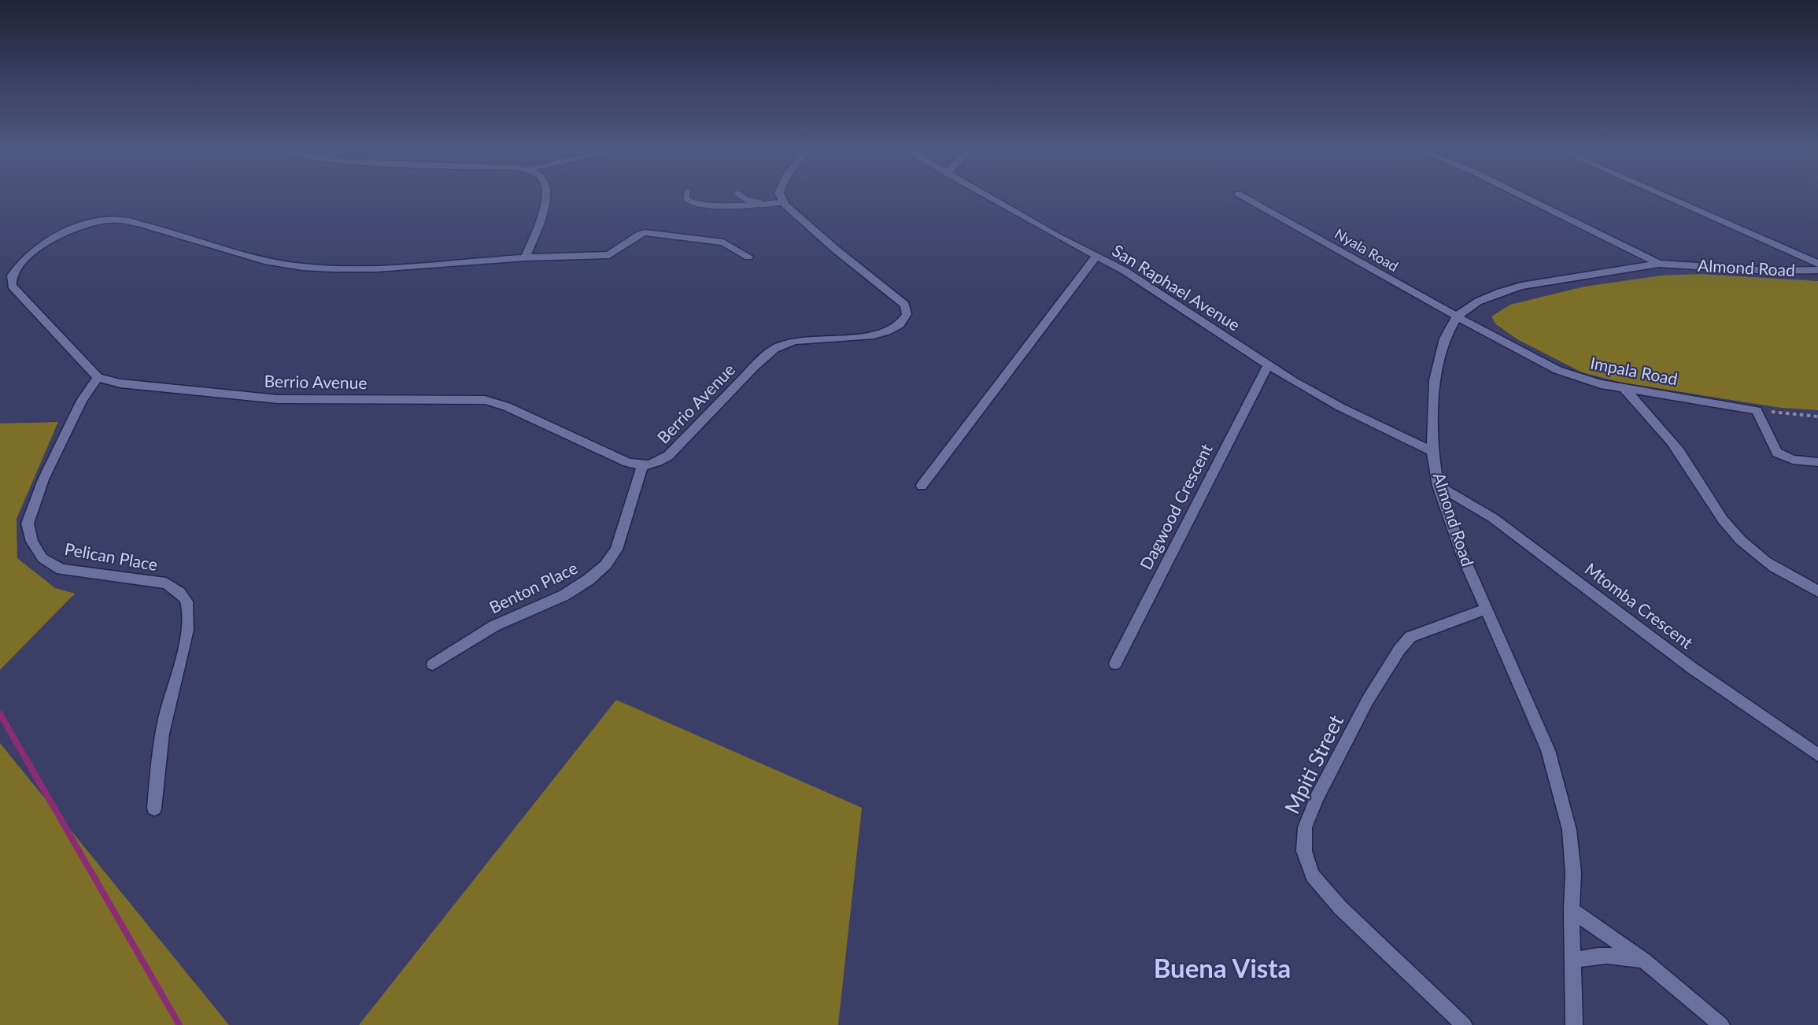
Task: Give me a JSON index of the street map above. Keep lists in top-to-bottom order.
{
  "streets": {
    "street": [
      "Nyala Road",
      "Almond Road",
      "San Raphael Avenue",
      "Impala Road",
      "Berrio Avenue",
      "Dagwood Crescent",
      "Pelican Place",
      "Benton Place",
      "Mtomba Crescent",
      "Mpiti Street"
    ]
  },
  "crossings": [
    ["Nyala Road", "Almond Road"],
    ["Nyala Road", "Impala Road"],
    ["Almond Road", "San Raphael Avenue"],
    ["Almond Road", "Impala Road"],
    ["Almond Road", "Mtomba Crescent"],
    ["Almond Road", "Mpiti Street"],
    ["San Raphael Avenue", "Dagwood Crescent"],
    ["Berrio Avenue", "Pelican Place"],
    ["Berrio Avenue", "Benton Place"]
  ],
  "districts": ["Buena Vista"]
}
